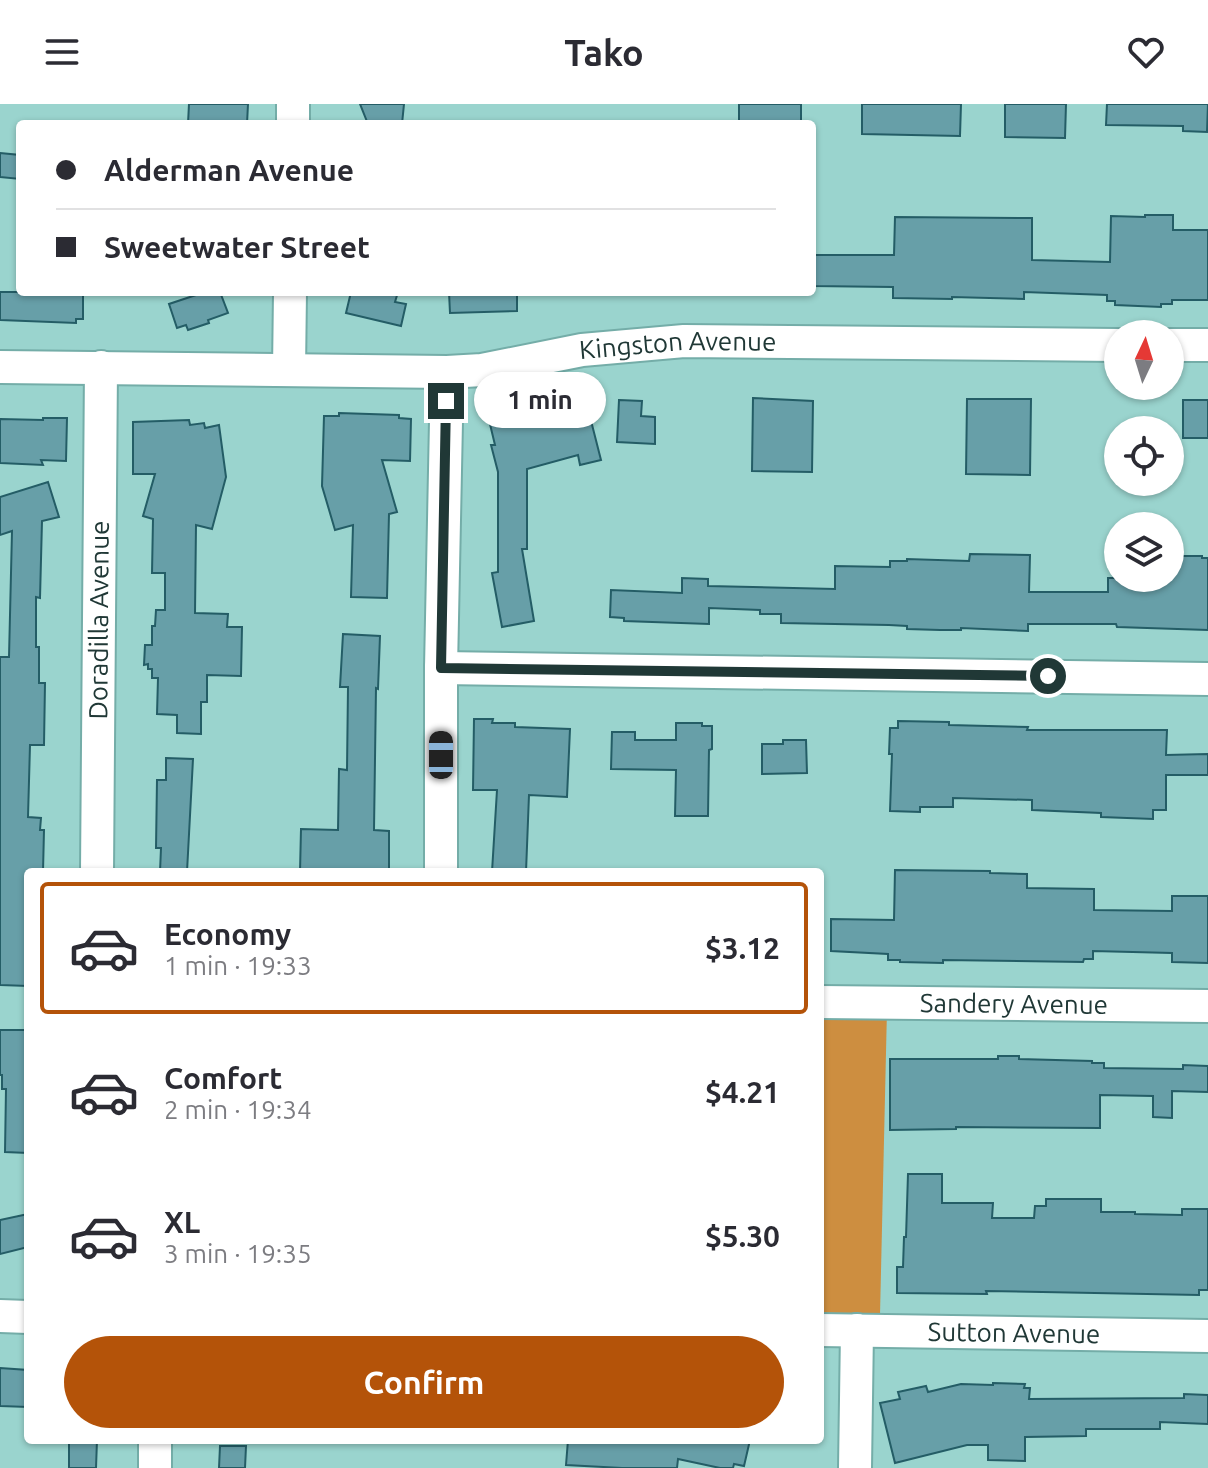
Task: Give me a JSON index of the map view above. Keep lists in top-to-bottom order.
{
  "streets": {
    "street": [
      "Kingston Avenue",
      "Doradilla Avenue",
      "Sandery Avenue",
      "Sutton Avenue"
    ]
  },
  "crossings": [
    ["Kingston Avenue", "Doradilla Avenue"]
  ],
  "north": "top",
  "page": {
    "header": "Tako",
    "banner": ["Alderman Avenue", "Sweetwater Street"],
    "bubble": "1 min",
    "list": [
      {
        "name": "Economy",
        "note": "1 min · 19:33",
        "value": "$3.12"
      },
      {
        "name": "Comfort",
        "note": "2 min · 19:34",
        "value": "$4.21"
      },
      {
        "name": "XL",
        "note": "3 min · 19:35",
        "value": "$5.30"
      }
    ],
    "buttons": "Confirm"
  }
}
